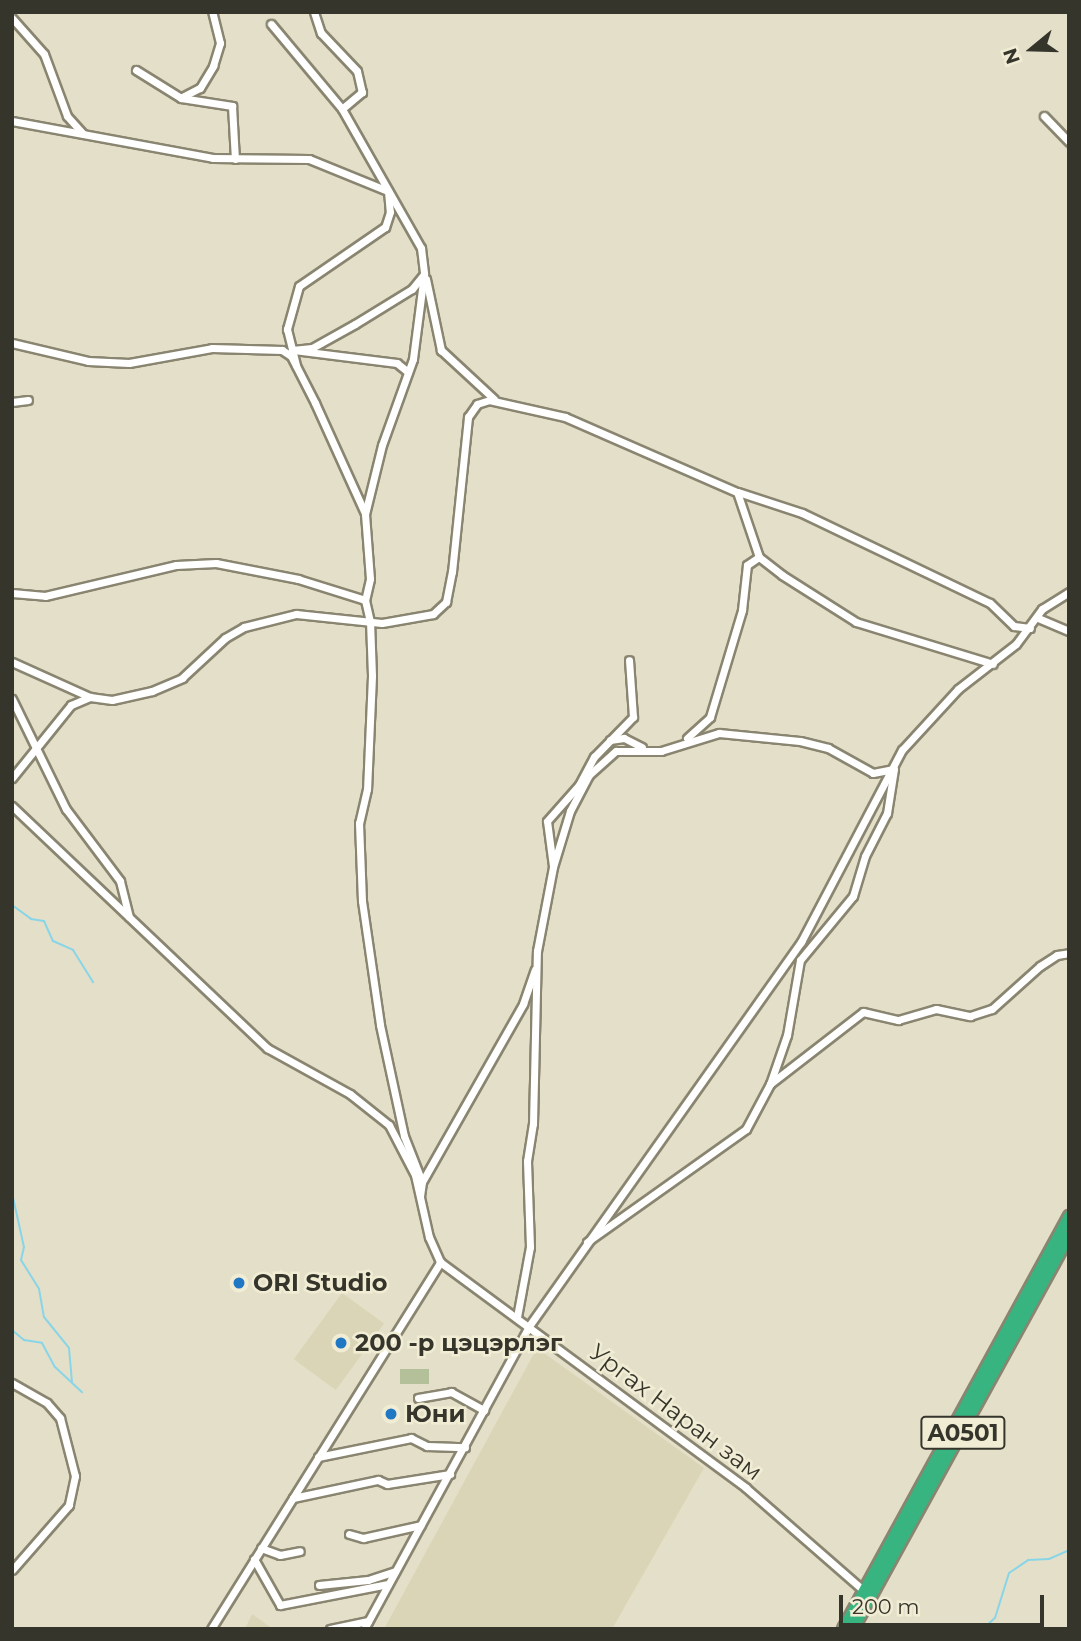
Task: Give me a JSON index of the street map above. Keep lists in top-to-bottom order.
{
  "streets": {
    "highway": ["A0501"],
    "street": ["Ургах Наран зам"]
  },
  "crossings": [
    ["Ургах Наран зам", "A0501"]
  ],
  "places": ["ORI Studio", "200 -р цэцэрлэг", "Юни"],
  "scale_bar": "200 m",
  "north": "left"
}
